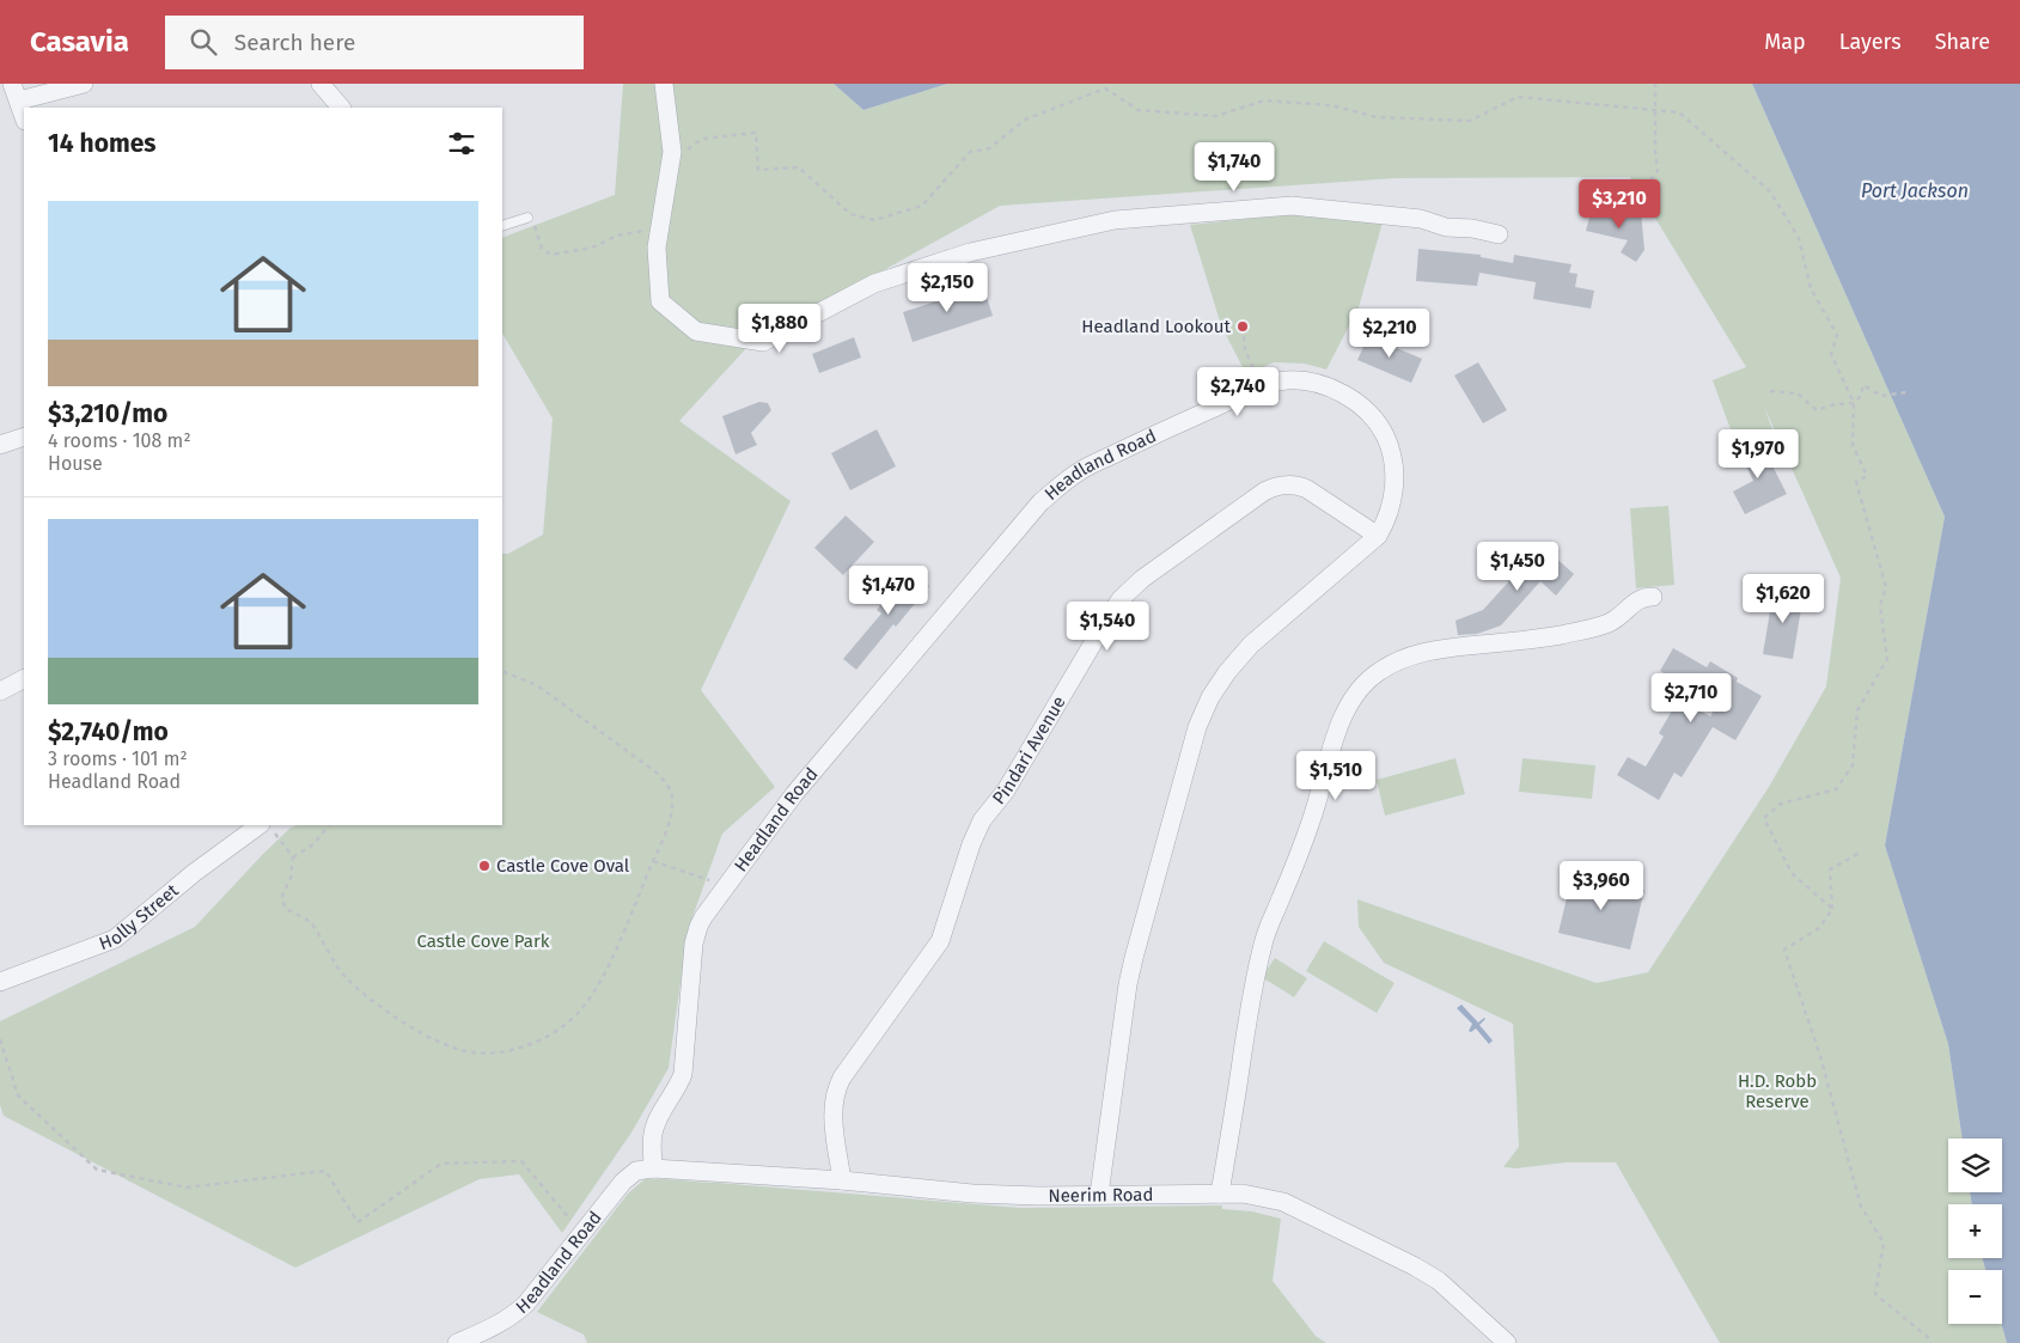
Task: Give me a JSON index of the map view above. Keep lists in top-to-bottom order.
{
  "streets": {
    "street": [
      "Headland Road",
      "Pindari Avenue",
      "Holly Street",
      "Neerim Road"
    ]
  },
  "crossings": [
    ["Headland Road", "Pindari Avenue"],
    ["Headland Road", "Neerim Road"],
    ["Pindari Avenue", "Neerim Road"]
  ],
  "water": ["Port Jackson"],
  "parks": ["Castle Cove Park", "H.D. Robb Reserve"],
  "places": ["Headland Lookout", "Castle Cove Oval"],
  "page": {
    "header": "Casavia",
    "search": "Search here",
    "nav": ["Map", "Layers", "Share"],
    "heading": "14 homes",
    "price": [
      "$1,740",
      "$3,210",
      "$2,150",
      "$1,880",
      "$2,210",
      "$2,740",
      "$1,970",
      "$1,450",
      "$1,470",
      "$1,620",
      "$1,540",
      "$2,710",
      "$1,510",
      "$3,960"
    ],
    "list": [
      {
        "name": "$3,210/mo",
        "note": "4 rooms · 108 m² · House"
      },
      {
        "name": "$2,740/mo",
        "note": "3 rooms · 101 m² · Headland Road"
      }
    ],
    "map_buttons": ["+", "−"]
  }
}
